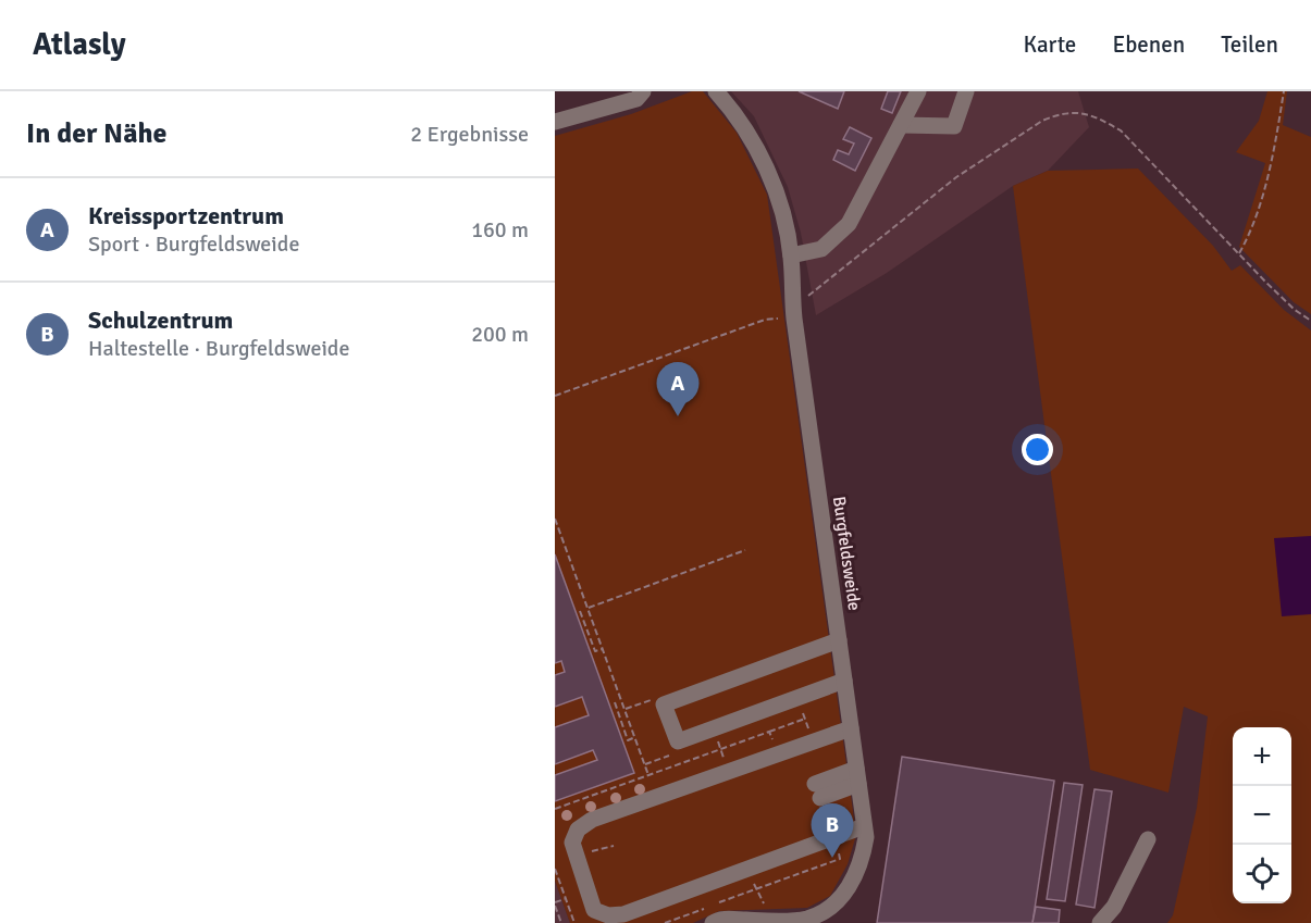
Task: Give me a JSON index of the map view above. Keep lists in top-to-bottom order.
{
  "streets": {
    "street": ["Burgfeldsweide"]
  },
  "page": {
    "header": "Atlasly",
    "nav": ["Karte", "Ebenen", "Teilen"],
    "heading": ["In der Nähe", "2 Ergebnisse"],
    "list": [
      {
        "mark": "A",
        "name": "Kreissportzentrum",
        "note": "Sport · Burgfeldsweide",
        "value": "160 m"
      },
      {
        "mark": "B",
        "name": "Schulzentrum",
        "note": "Haltestelle · Burgfeldsweide",
        "value": "200 m"
      }
    ],
    "pins": ["A", "B"],
    "map_buttons": ["+", "−"]
  }
}
